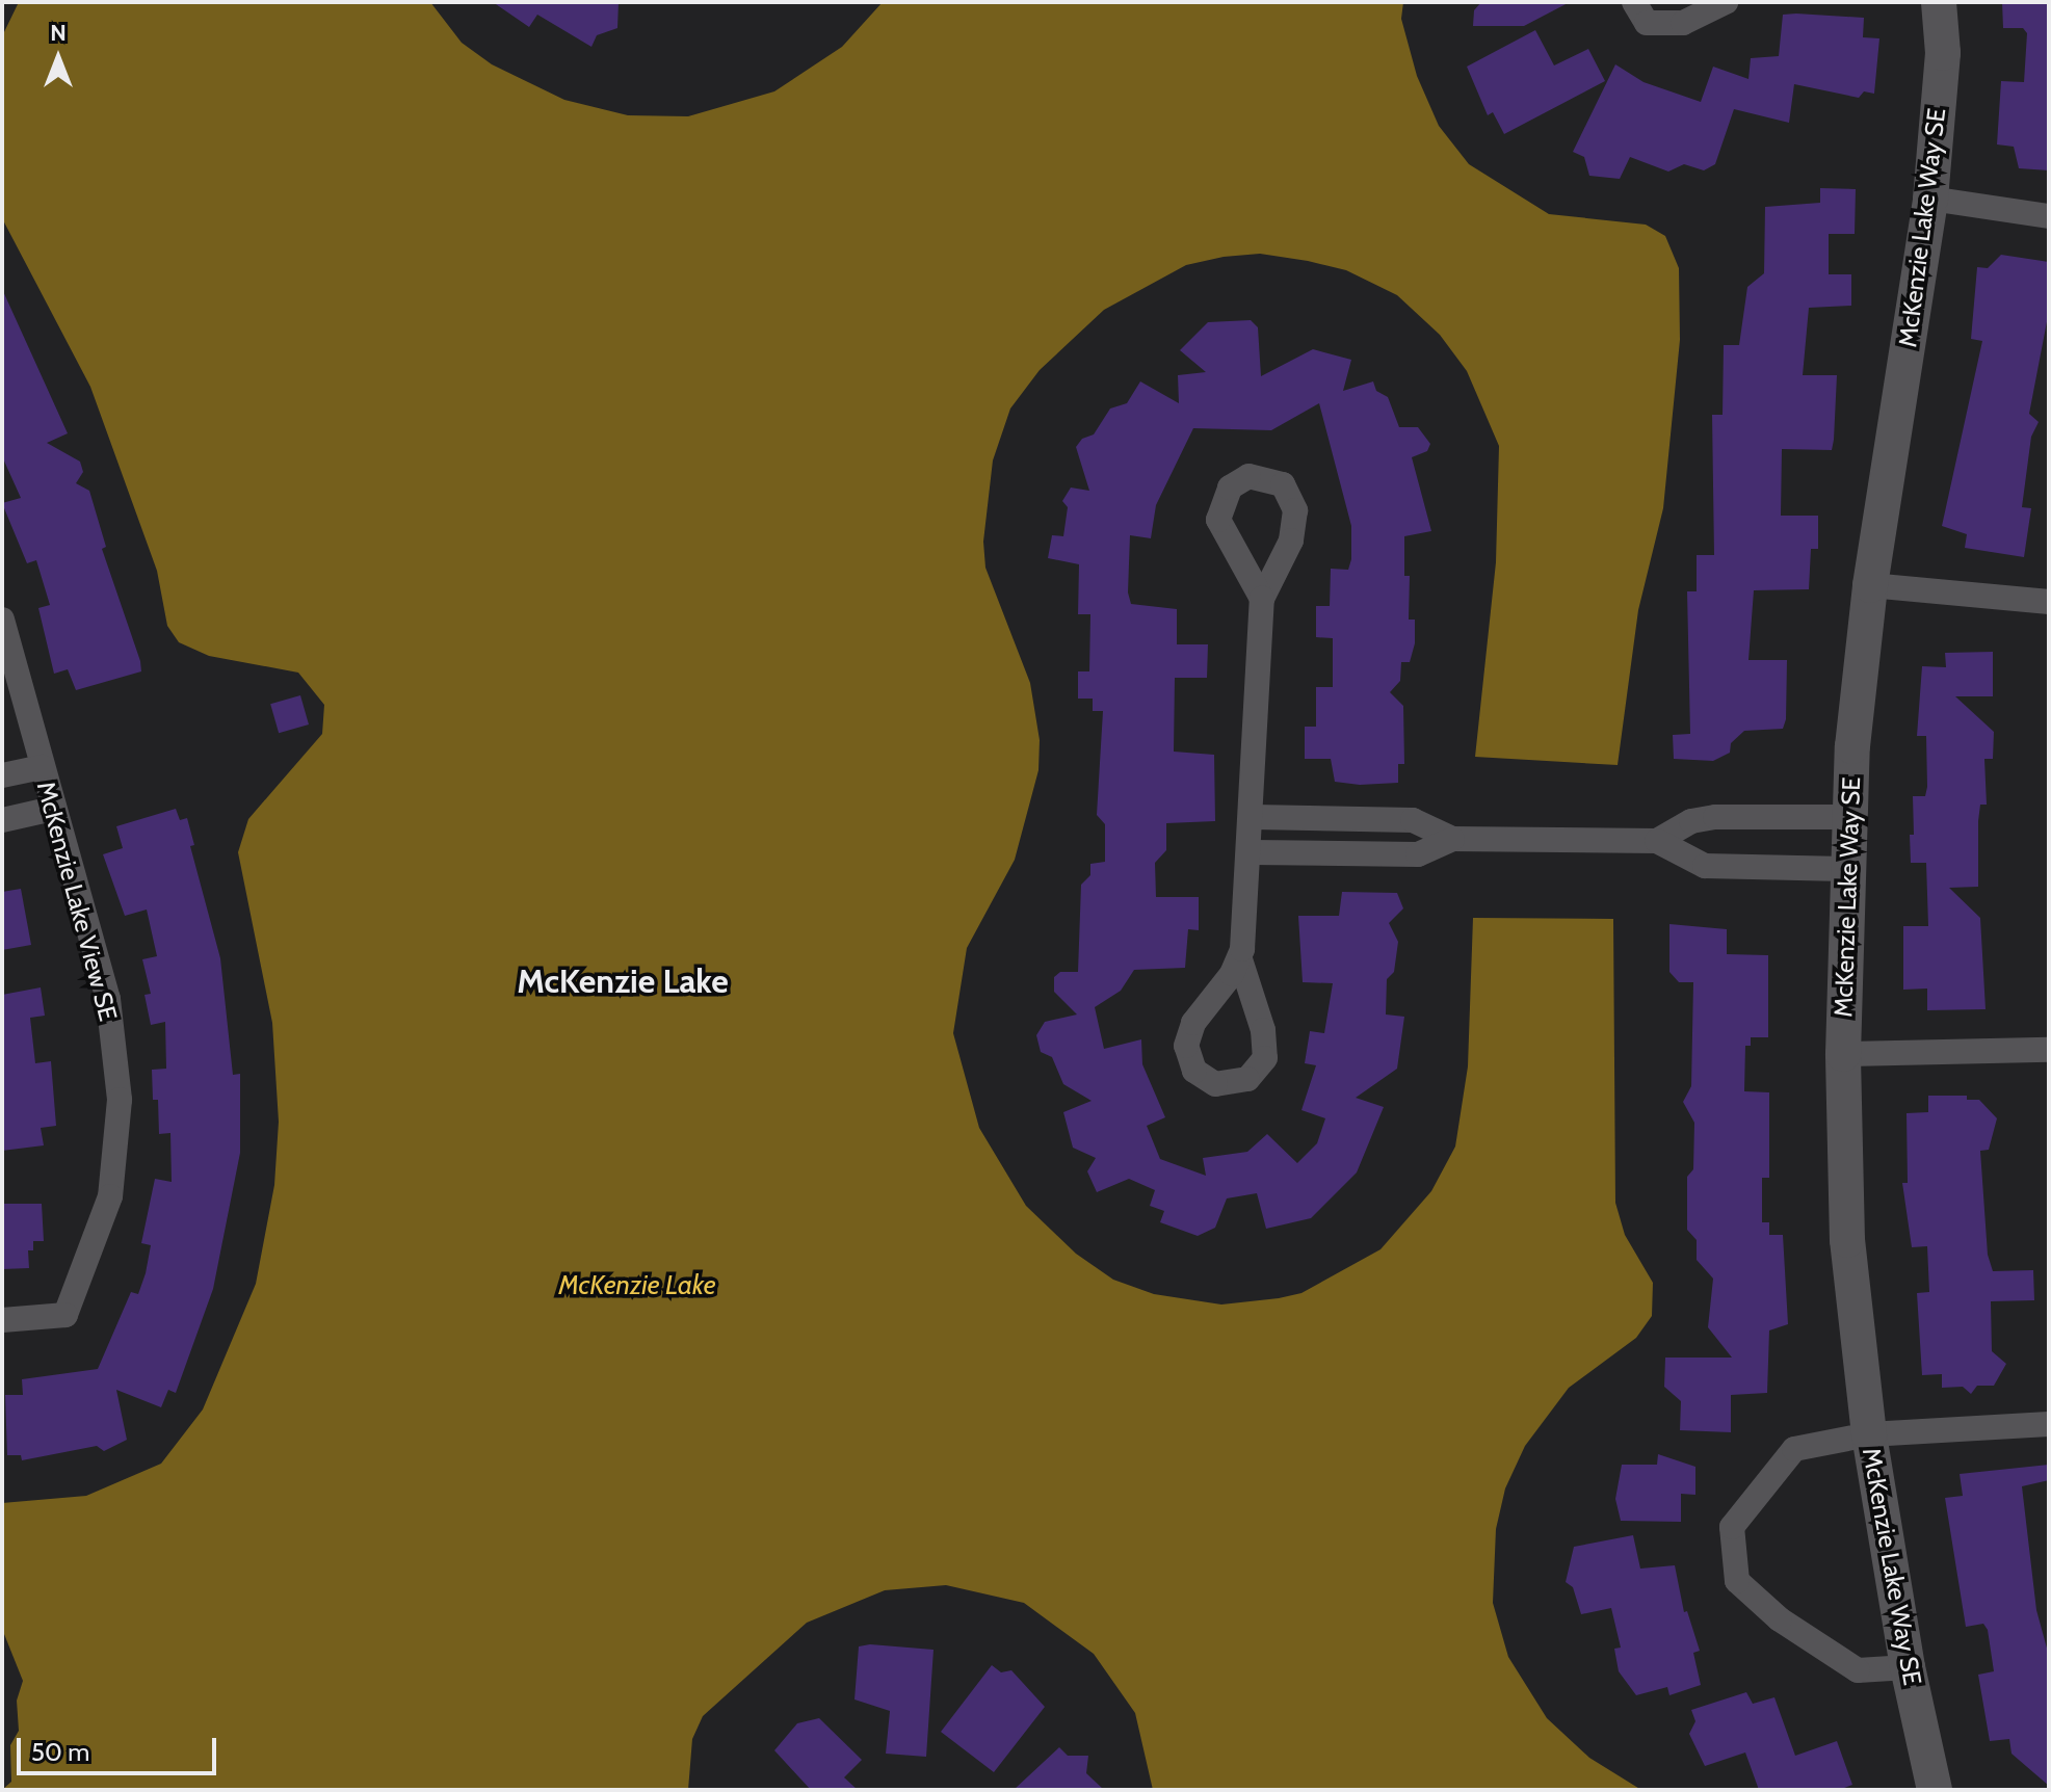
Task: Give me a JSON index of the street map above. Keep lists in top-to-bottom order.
{
  "streets": {
    "street": ["McKenzie Lake Way SE", "McKenzie Lake View SE"]
  },
  "districts": ["McKenzie Lake"],
  "water": ["McKenzie Lake"],
  "scale_bar": "50 m",
  "north": "top"
}
